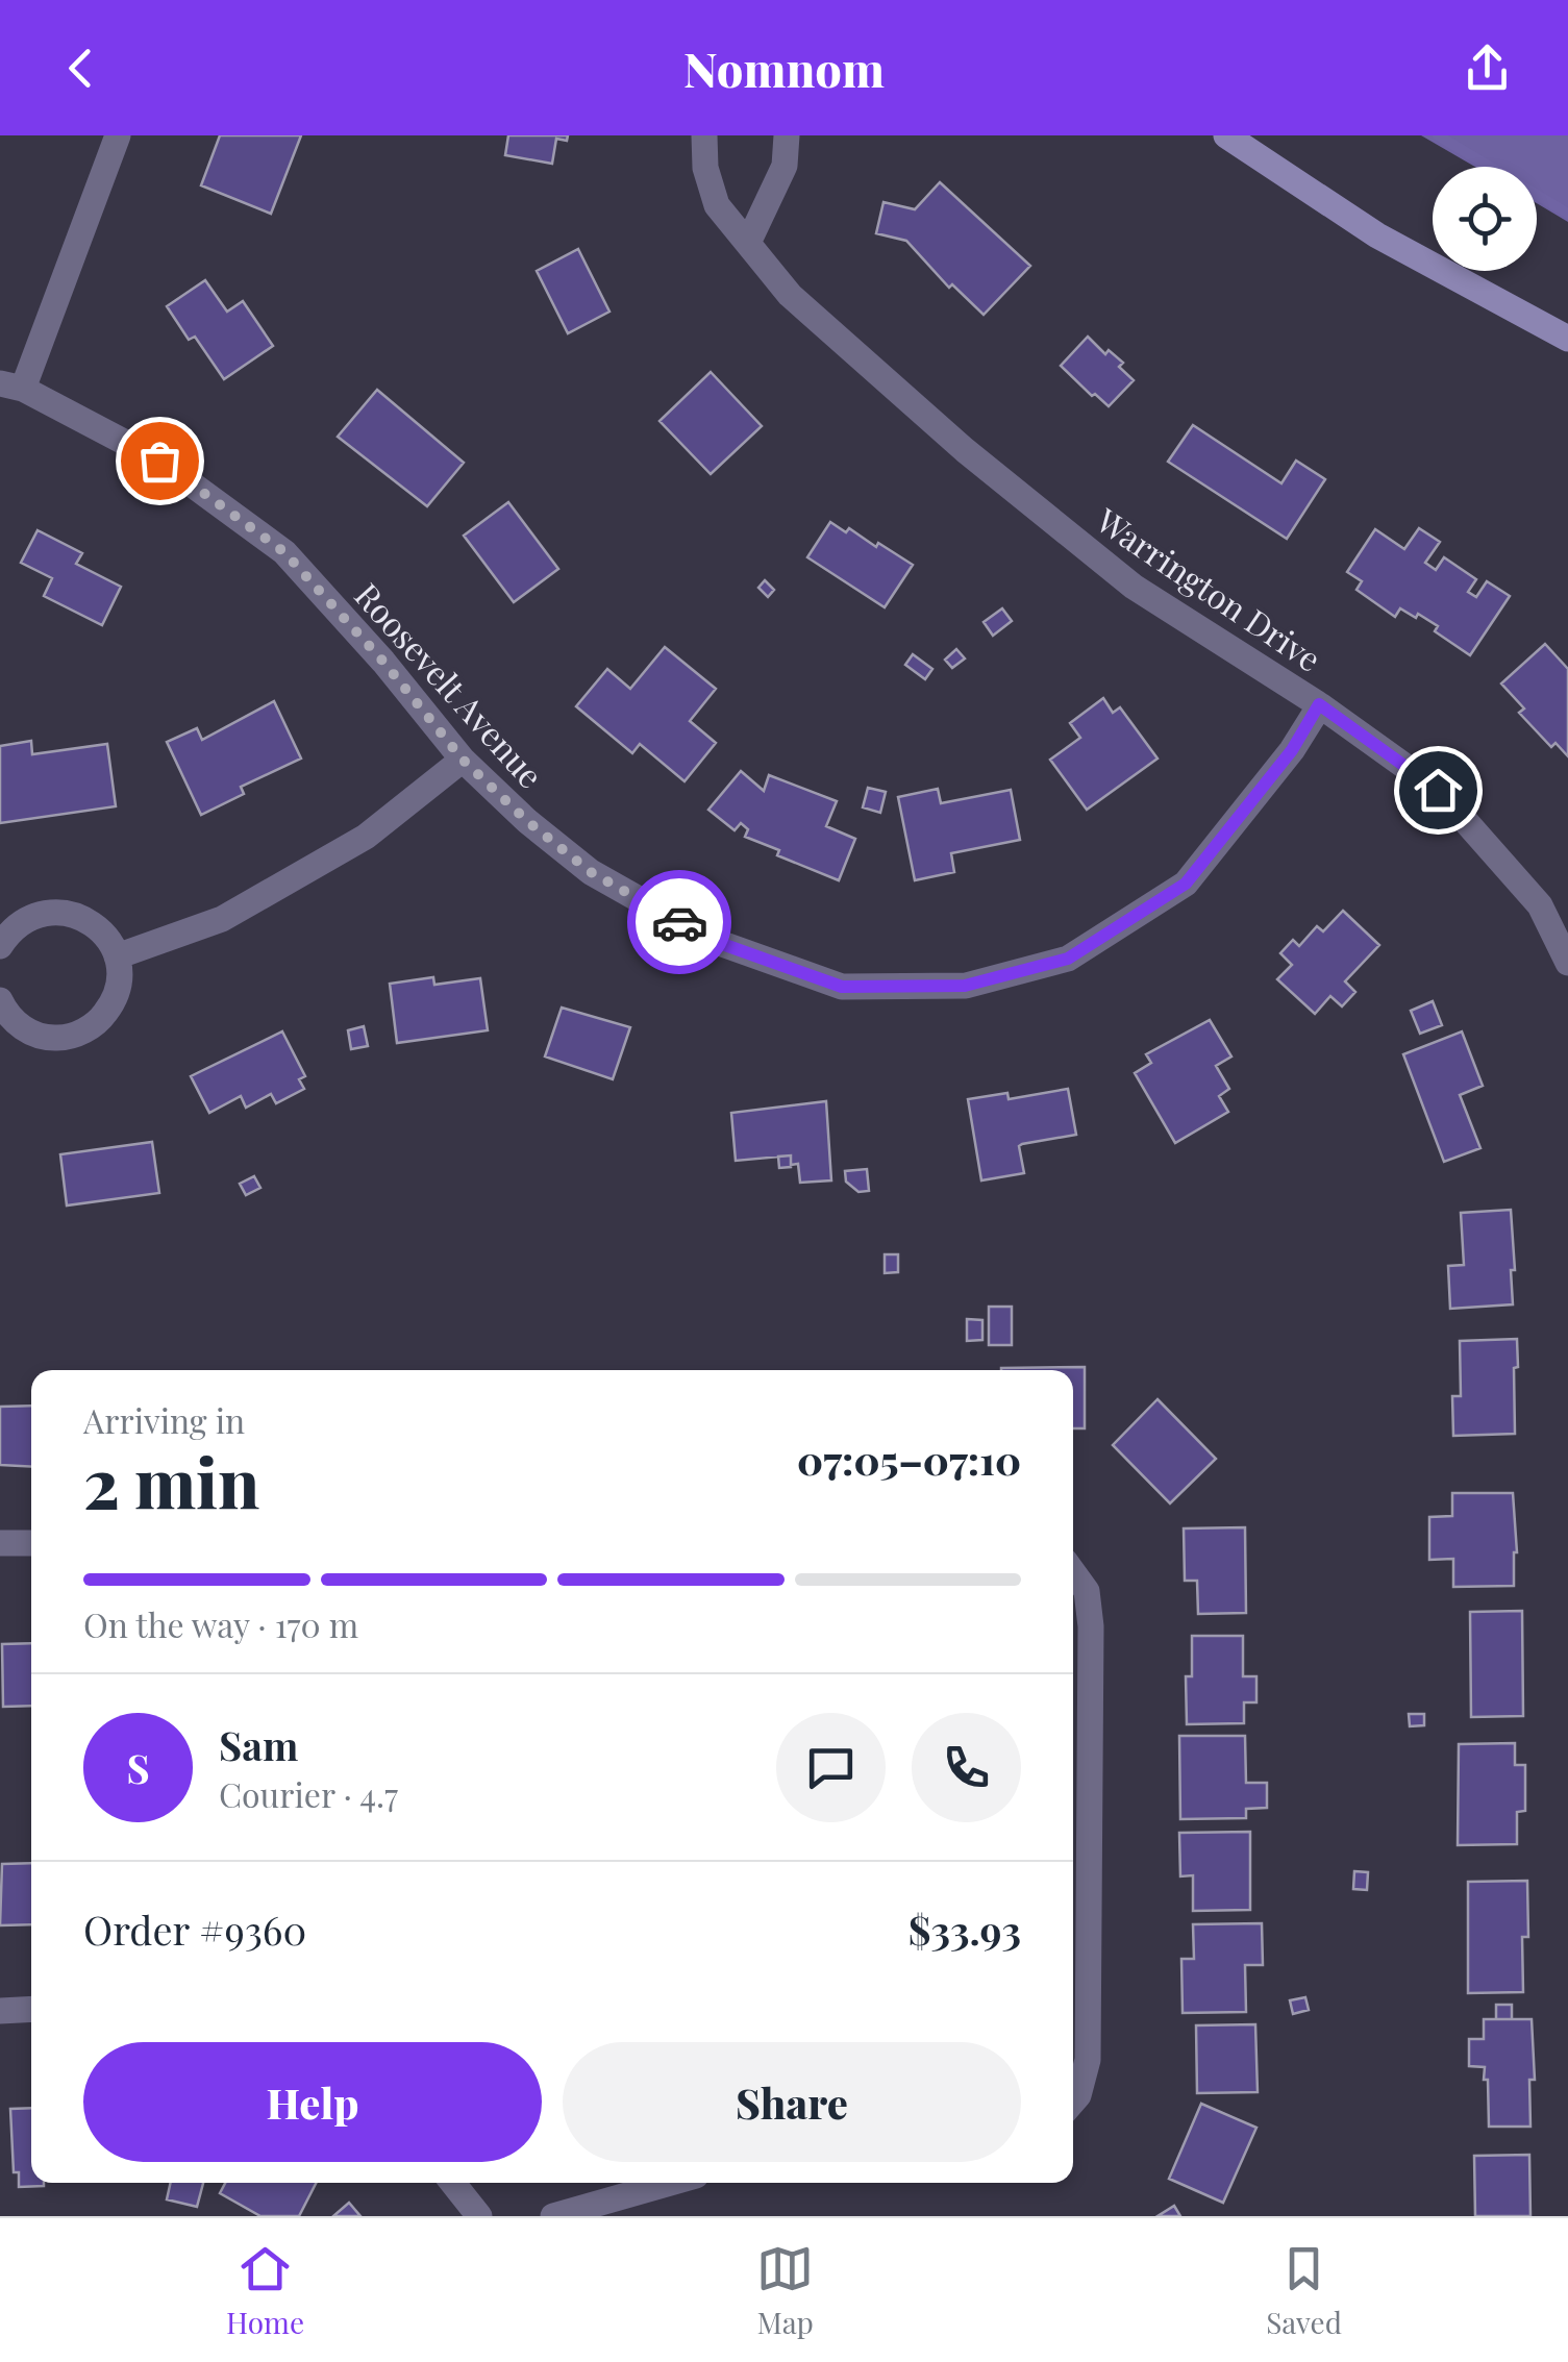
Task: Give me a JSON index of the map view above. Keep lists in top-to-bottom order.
{
  "streets": {
    "street": ["Warrington Drive", "Roosevelt Avenue"]
  },
  "crossings": [
    ["Warrington Drive", "Roosevelt Avenue"]
  ],
  "page": {
    "header": "Nomnom",
    "heading": ["2 min", "Arriving in", "07:05–07:10"],
    "panel": [
      "Sam",
      "Courier · 4.7",
      "Order #9360",
      "$33.93"
    ],
    "bar": "On the way · 170 m",
    "round": "S",
    "buttons": ["Help", "Share"],
    "tabs": ["Home", "Map", "Saved"]
  }
}
